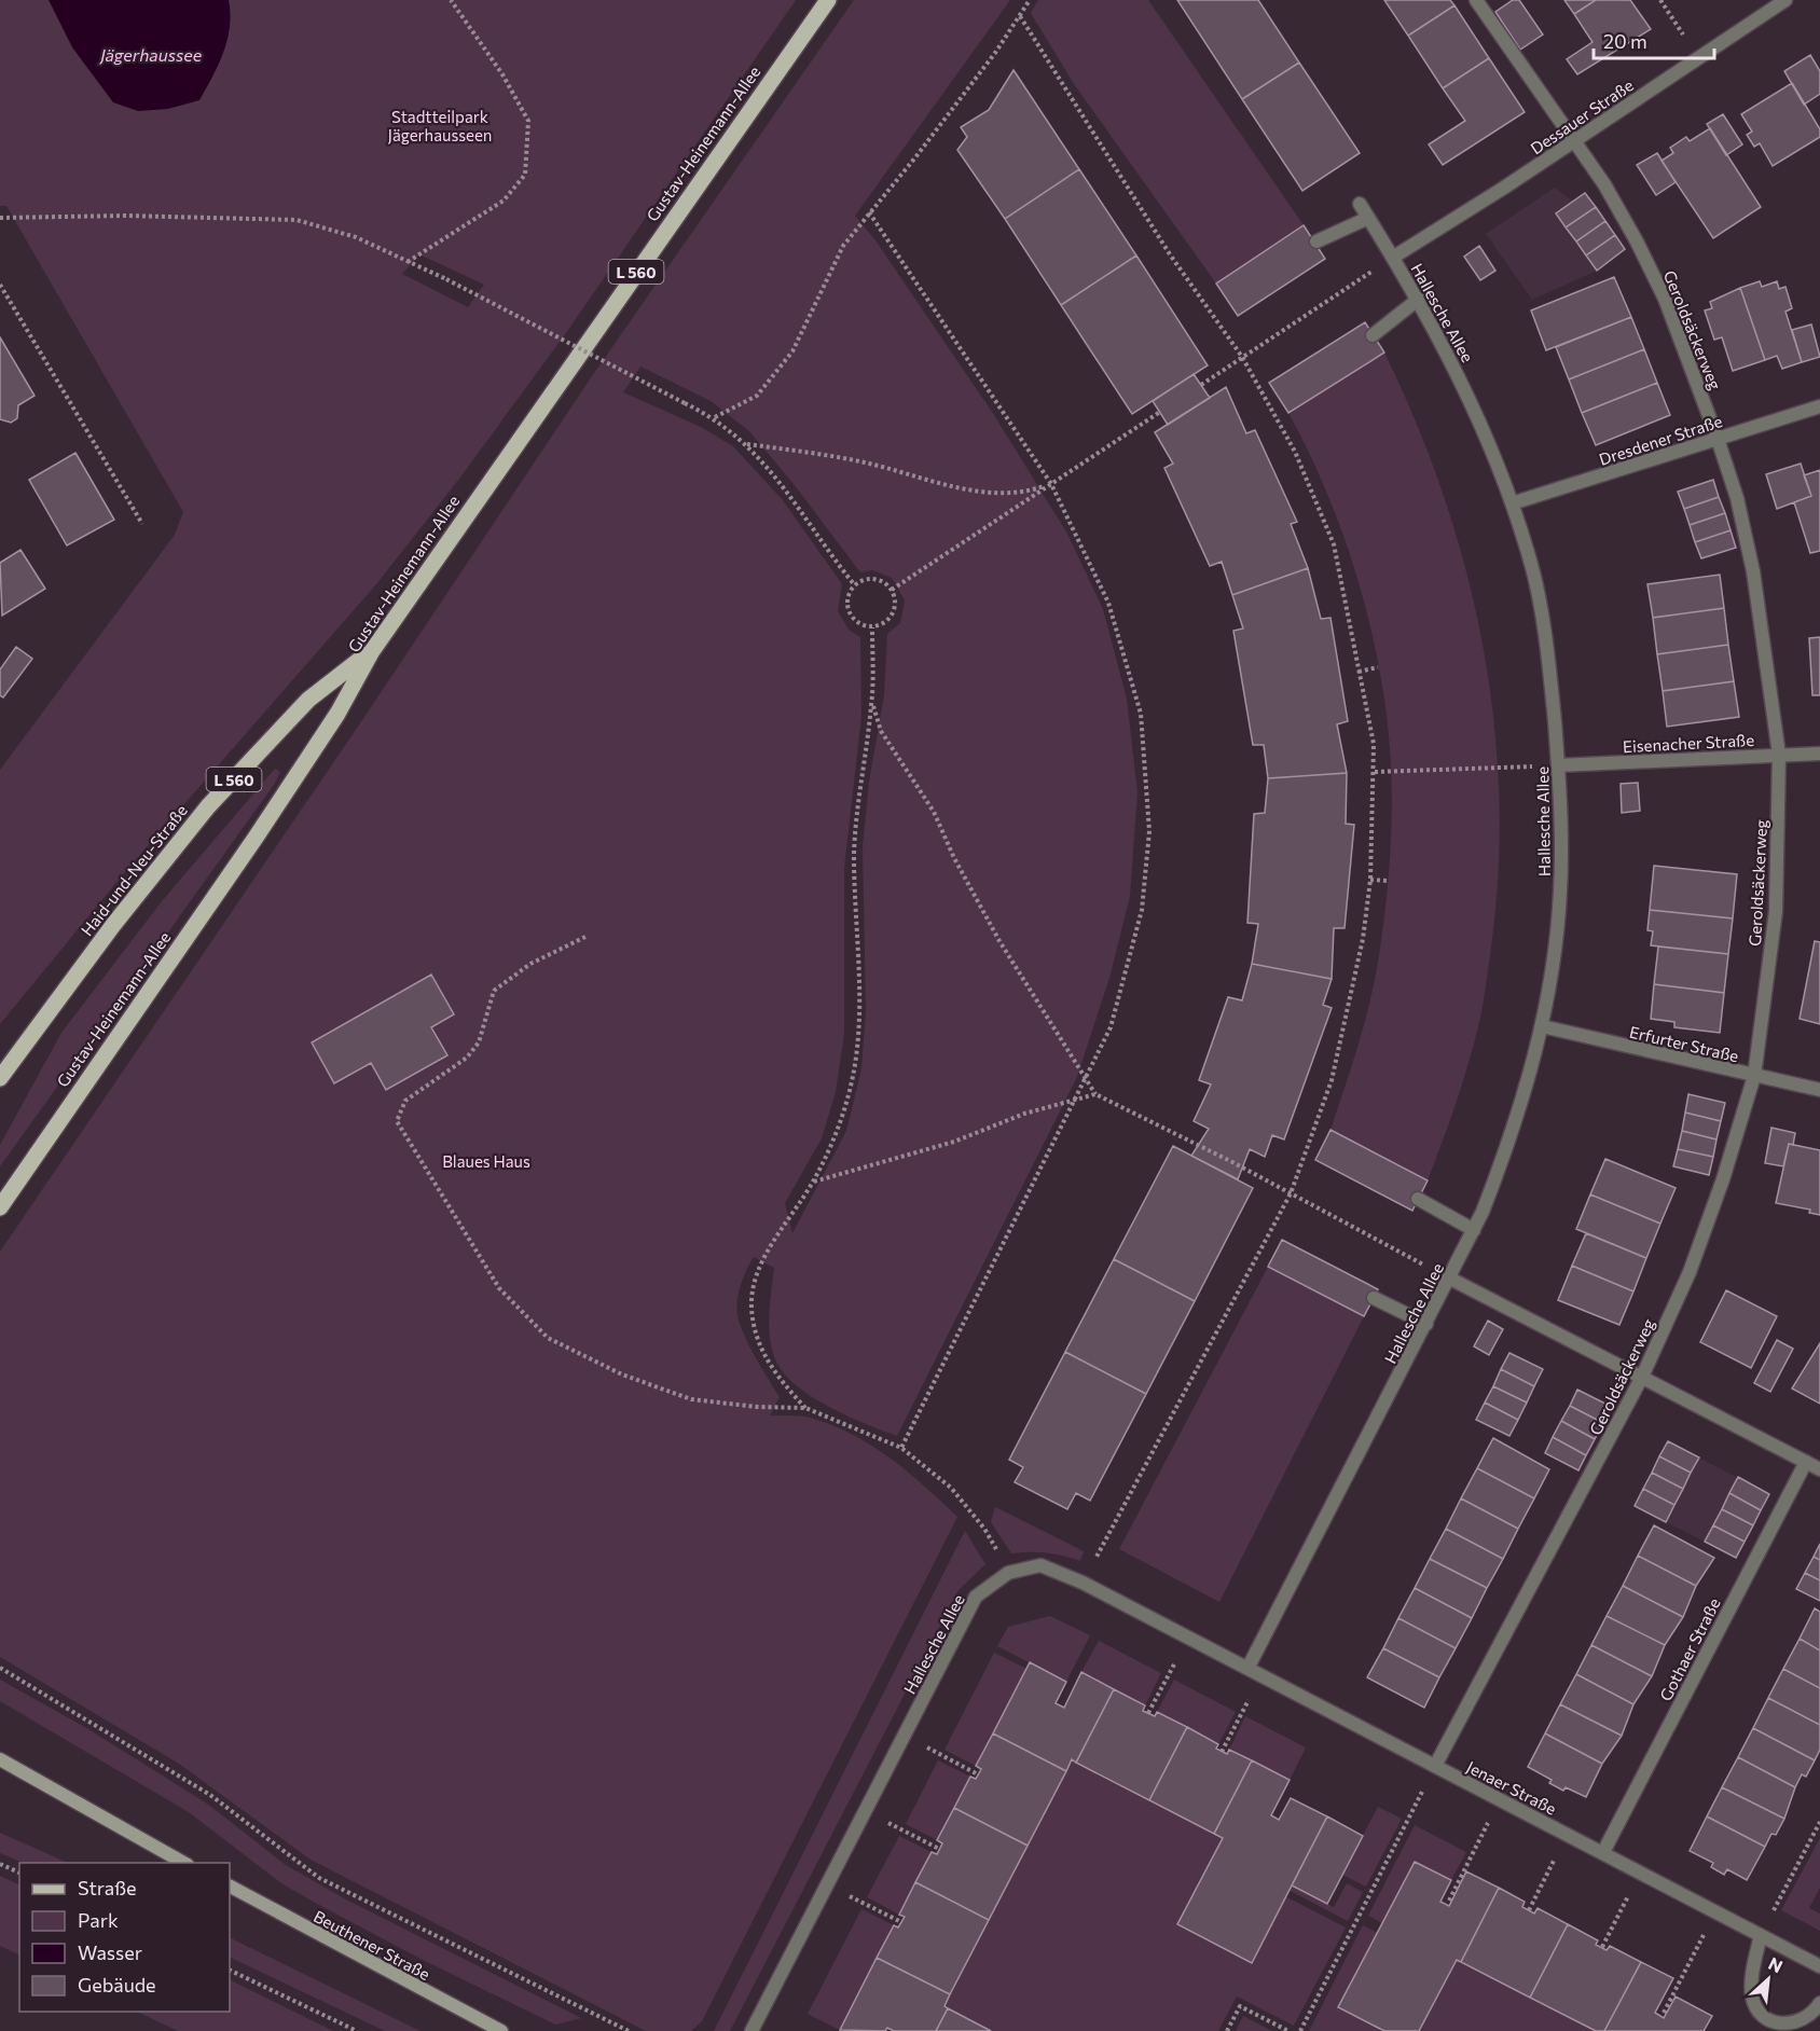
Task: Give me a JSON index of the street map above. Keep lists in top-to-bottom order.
{
  "streets": {
    "main road": [
      "Gustav-Heinemann-Allee",
      "L 560",
      "Haid-und-Neu-Straße",
      "Beuthener Straße"
    ],
    "street": [
      "Dessauer Straße",
      "Hallesche Allee",
      "Geroldsäckerweg",
      "Dresdener Straße",
      "Eisenacher Straße",
      "Erfurter Straße",
      "Gothaer Straße",
      "Jenaer Straße"
    ]
  },
  "crossings": [
    ["Dessauer Straße", "Hallesche Allee"],
    ["Dessauer Straße", "Geroldsäckerweg"],
    ["Gustav-Heinemann-Allee", "Haid-und-Neu-Straße"],
    ["Hallesche Allee", "Dresdener Straße"],
    ["Hallesche Allee", "Eisenacher Straße"],
    ["Hallesche Allee", "Erfurter Straße"],
    ["Hallesche Allee", "Jenaer Straße"],
    ["Geroldsäckerweg", "Dresdener Straße"],
    ["Geroldsäckerweg", "Eisenacher Straße"],
    ["Geroldsäckerweg", "Erfurter Straße"],
    ["Geroldsäckerweg", "Jenaer Straße"],
    ["Gothaer Straße", "Jenaer Straße"]
  ],
  "water": ["Jägerhaussee"],
  "parks": ["Stadtteilpark Jägerhausseen", "Blaues Haus"],
  "legend": [
    "Straße",
    "Park",
    "Wasser",
    "Gebäude"
  ],
  "scale_bar": "20 m",
  "north": "top right"
}
